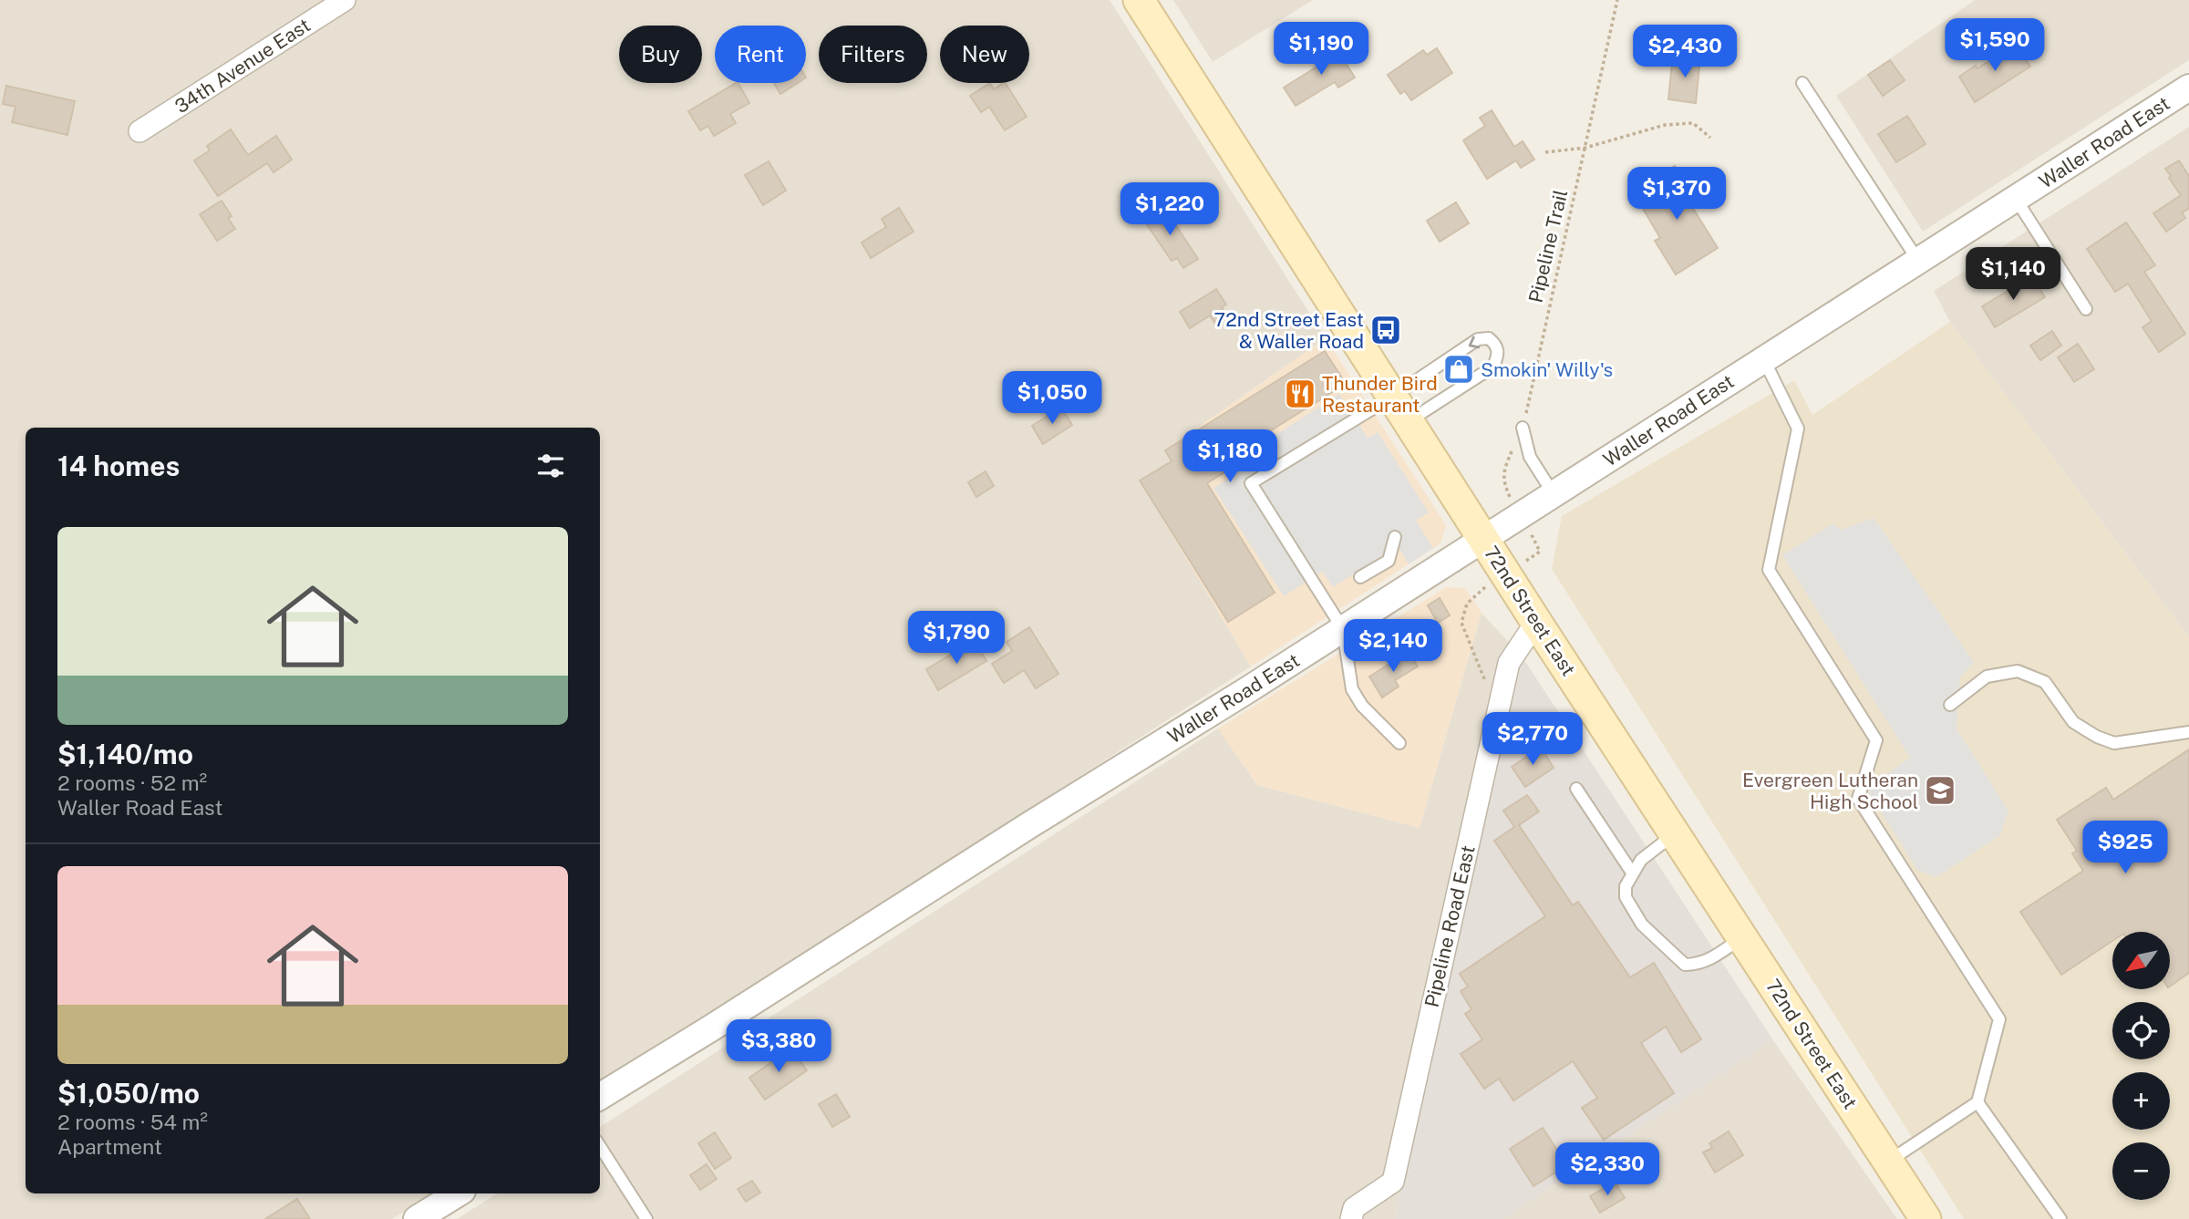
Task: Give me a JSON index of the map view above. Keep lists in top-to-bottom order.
{
  "streets": {
    "main road": ["72nd Street East"],
    "street": ["34th Avenue East", "Waller Road East", "Pipeline Road East"],
    "path": ["Pipeline Trail"]
  },
  "crossings": [
    ["Waller Road East", "72nd Street East"],
    ["72nd Street East", "Pipeline Road East"]
  ],
  "places": {
    "bus stop": ["72nd Street East & Waller Road"],
    "shop": ["Smokin' Willy's"],
    "restaurant": ["Thunder Bird Restaurant"],
    "school or university": ["Evergreen Lutheran High School"]
  },
  "north": "bottom left",
  "page": {
    "price": [
      "$1,590",
      "$1,190",
      "$2,430",
      "$1,370",
      "$1,220",
      "$1,140",
      "$1,050",
      "$1,180",
      "$1,790",
      "$2,140",
      "$2,770",
      "$925",
      "$3,380",
      "$2,330"
    ],
    "chip": [
      "Buy",
      "Rent",
      "Filters",
      "New"
    ],
    "heading": "14 homes",
    "list": [
      {
        "name": "$1,140/mo",
        "note": "2 rooms · 52 m² · Waller Road East"
      },
      {
        "name": "$1,050/mo",
        "note": "2 rooms · 54 m² · Apartment"
      }
    ],
    "map_buttons": ["+", "−"]
  }
}
